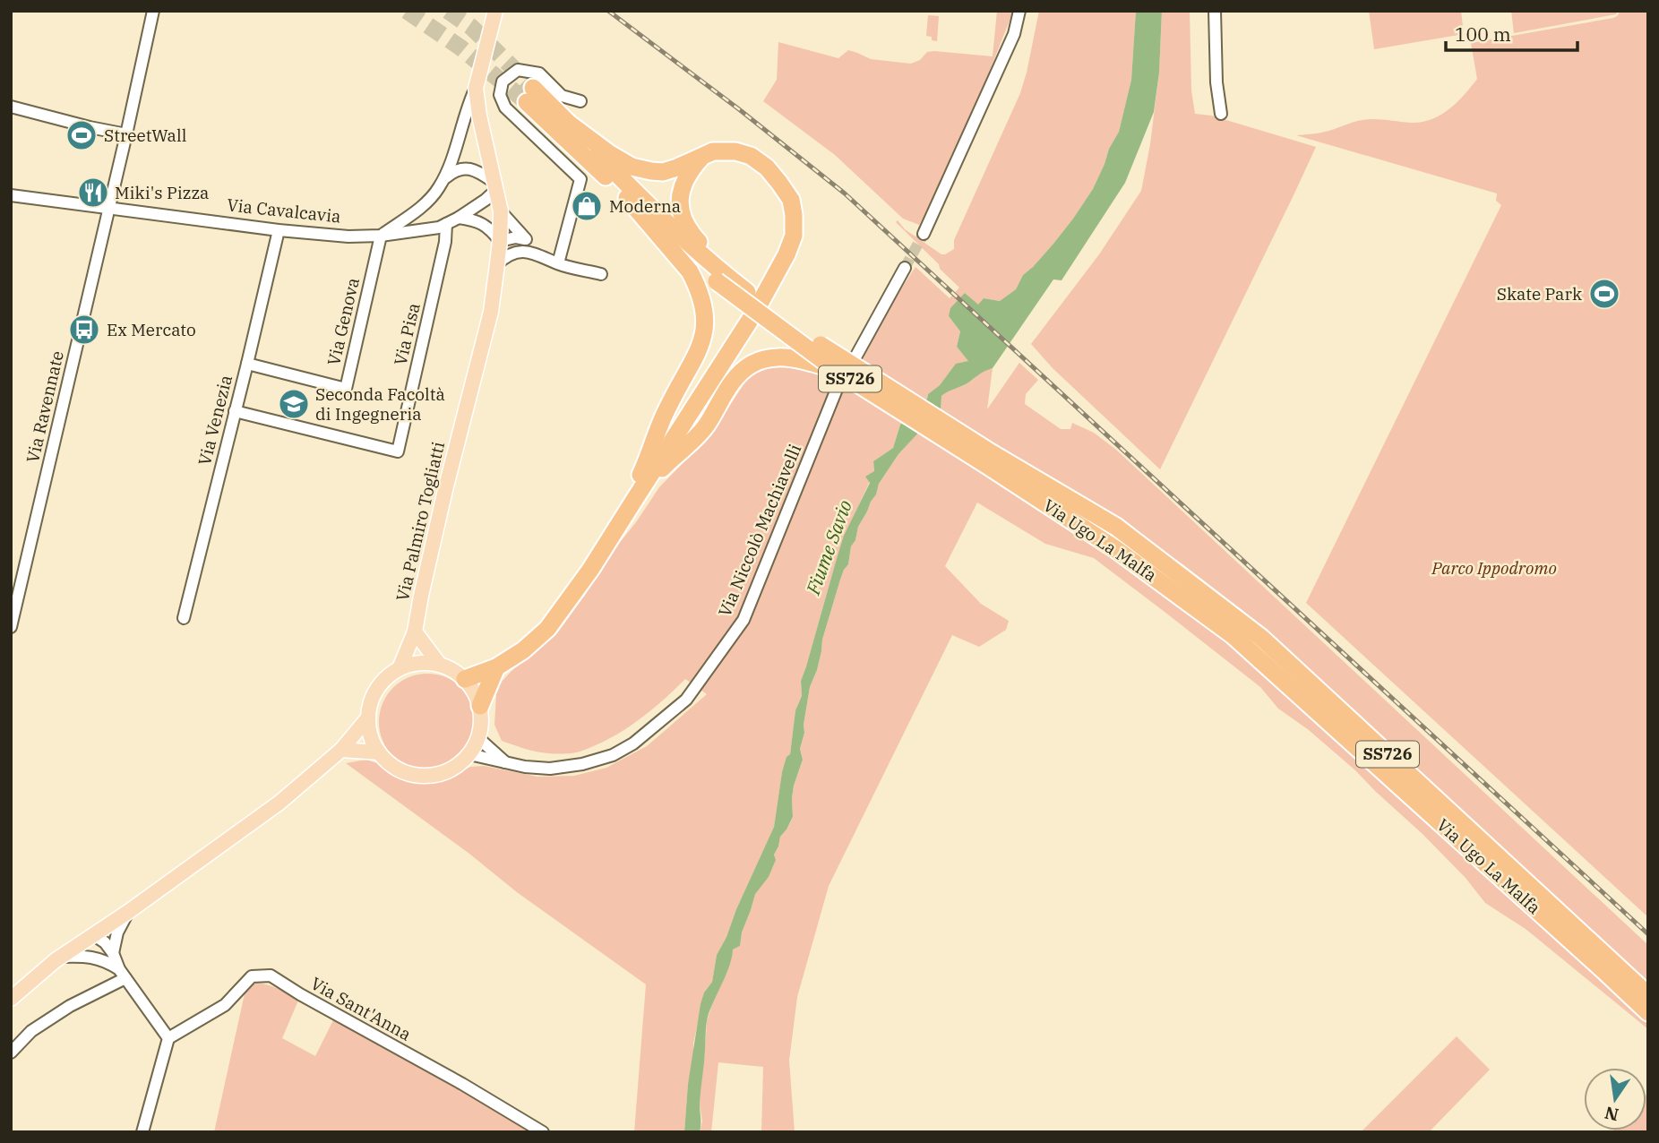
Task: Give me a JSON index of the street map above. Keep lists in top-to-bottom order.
{
  "streets": {
    "highway": ["SS726", "Via Ugo La Malfa"],
    "main road": ["Via Palmiro Togliatti"],
    "street": [
      "Via Cavalcavia",
      "Via Genova",
      "Via Pisa",
      "Via Ravennate",
      "Via Venezia",
      "Via Niccolò Machiavelli",
      "Via Sant'Anna"
    ]
  },
  "crossings": [
    ["Via Cavalcavia", "Via Genova"],
    ["Via Cavalcavia", "Via Pisa"],
    ["Via Cavalcavia", "Via Ravennate"],
    ["Via Cavalcavia", "Via Venezia"],
    ["Via Cavalcavia", "Via Palmiro Togliatti"],
    ["Via Genova", "Via Venezia"],
    ["Via Pisa", "Via Venezia"],
    ["Via Palmiro Togliatti", "Via Niccolò Machiavelli"],
    ["Via Niccolò Machiavelli", "Via Ugo La Malfa"]
  ],
  "water": ["Fiume Savio"],
  "parks": ["Parco Ippodromo"],
  "places": {
    "sports": ["StreetWall", "Skate Park"],
    "restaurant": ["Miki's Pizza"],
    "shop": ["Moderna"],
    "bus stop": ["Ex Mercato"],
    "school or university": ["Seconda Facoltà di Ingegneria"]
  },
  "scale_bar": "100 m",
  "north": "bottom"
}
